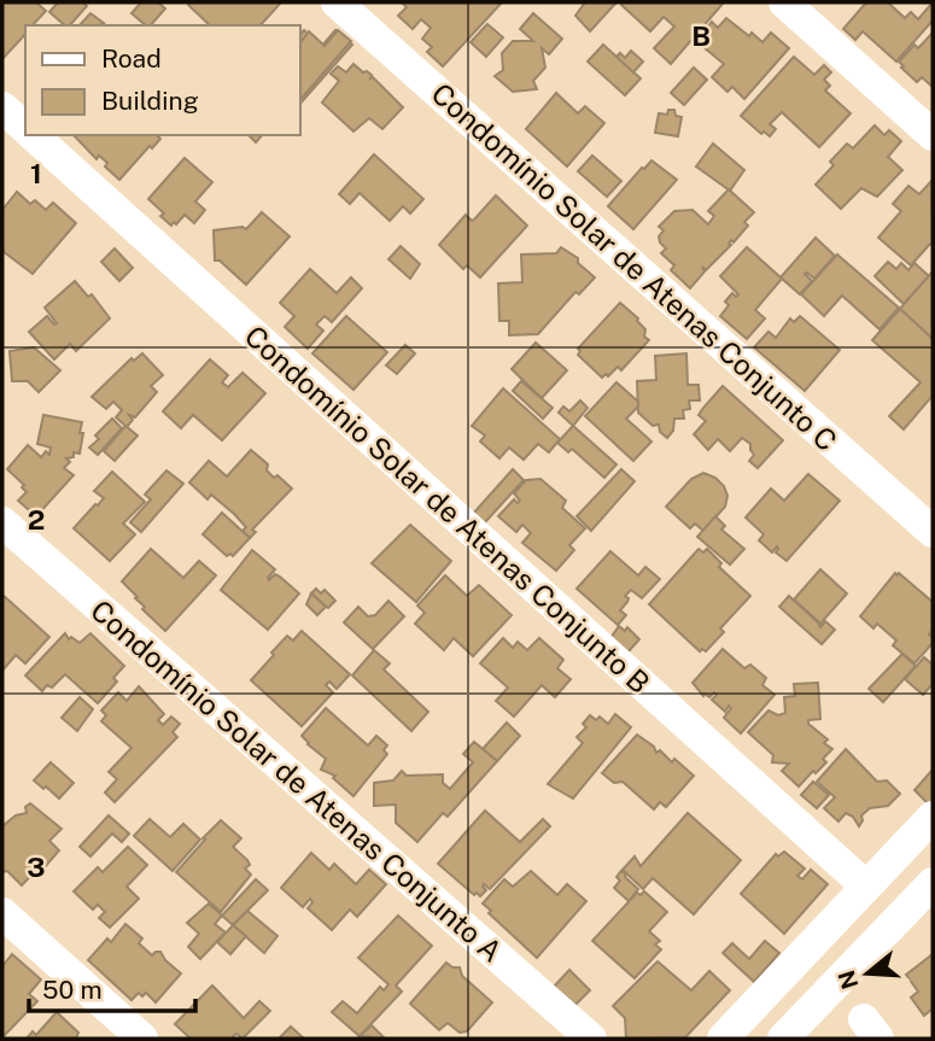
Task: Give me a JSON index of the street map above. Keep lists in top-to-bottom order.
{
  "streets": {
    "street": ["Condomínio Solar de Atenas Conjunto C", "Condomínio Solar de Atenas Conjunto B", "Condomínio Solar de Atenas Conjunto A"]
  },
  "legend": ["Road", "Building"],
  "scale_bar": "50 m",
  "north": "left",
  "grid": {
    "columns": ["B"],
    "rows": ["1", "2", "3"]
  }
}
